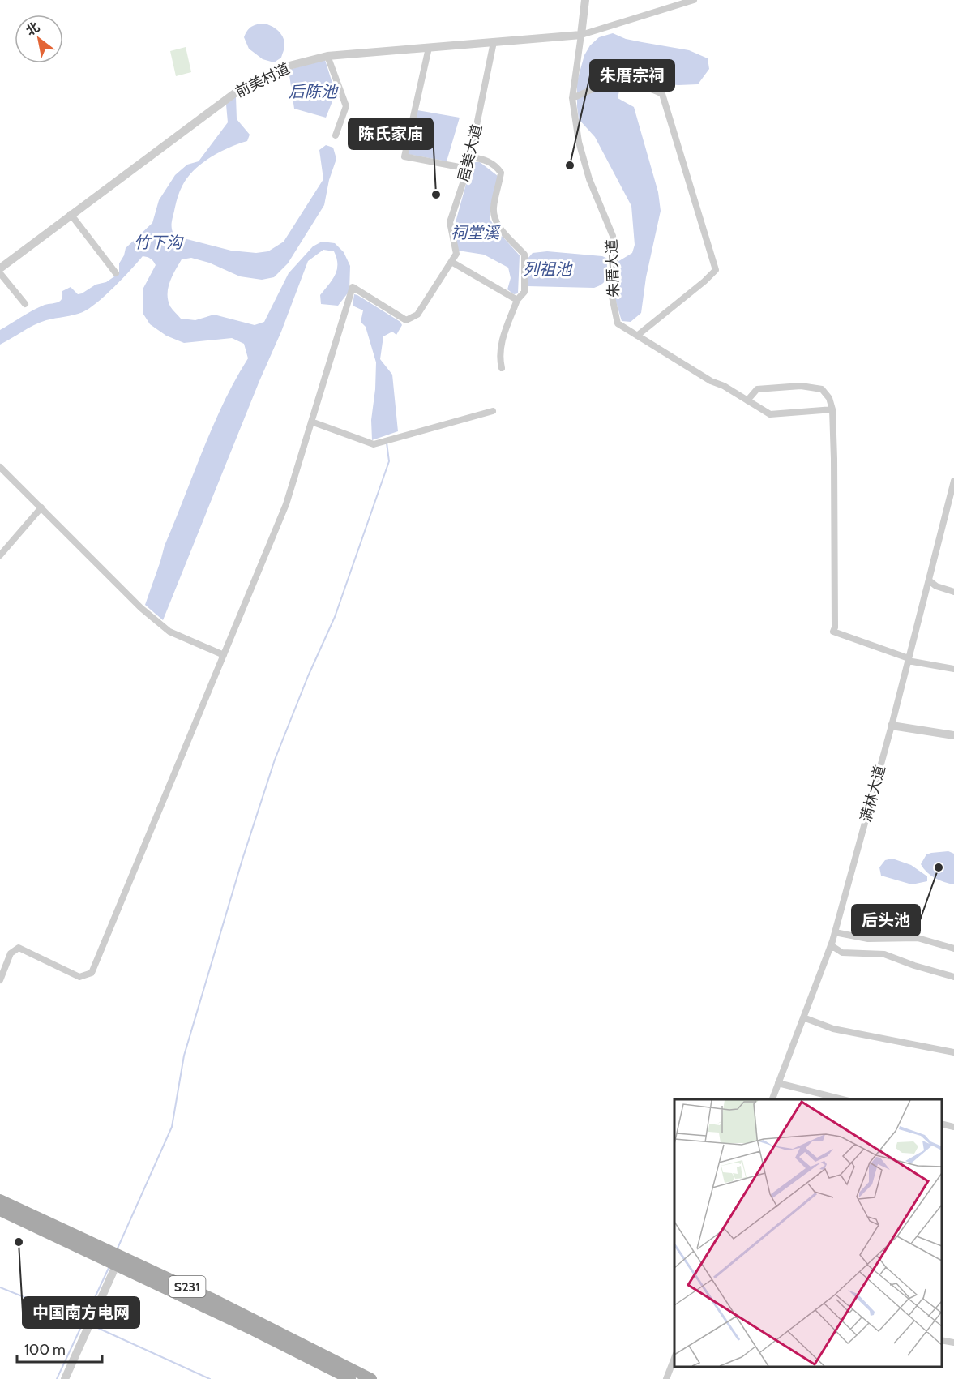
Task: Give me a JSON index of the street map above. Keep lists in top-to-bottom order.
{
  "streets": {
    "main road": ["S231"],
    "street": [
      "前美村道",
      "居美大道",
      "朱厝大道",
      "满林大道"
    ]
  },
  "crossings": [
    ["前美村道", "居美大道"],
    ["前美村道", "朱厝大道"]
  ],
  "water": [
    "后陈池",
    "祠堂溪",
    "竹下沟",
    "列祖池"
  ],
  "places": [
    "朱厝宗祠",
    "陈氏家庙",
    "后头池",
    "中国南方电网"
  ],
  "scale_bar": "100 m",
  "north": "top left"
}
